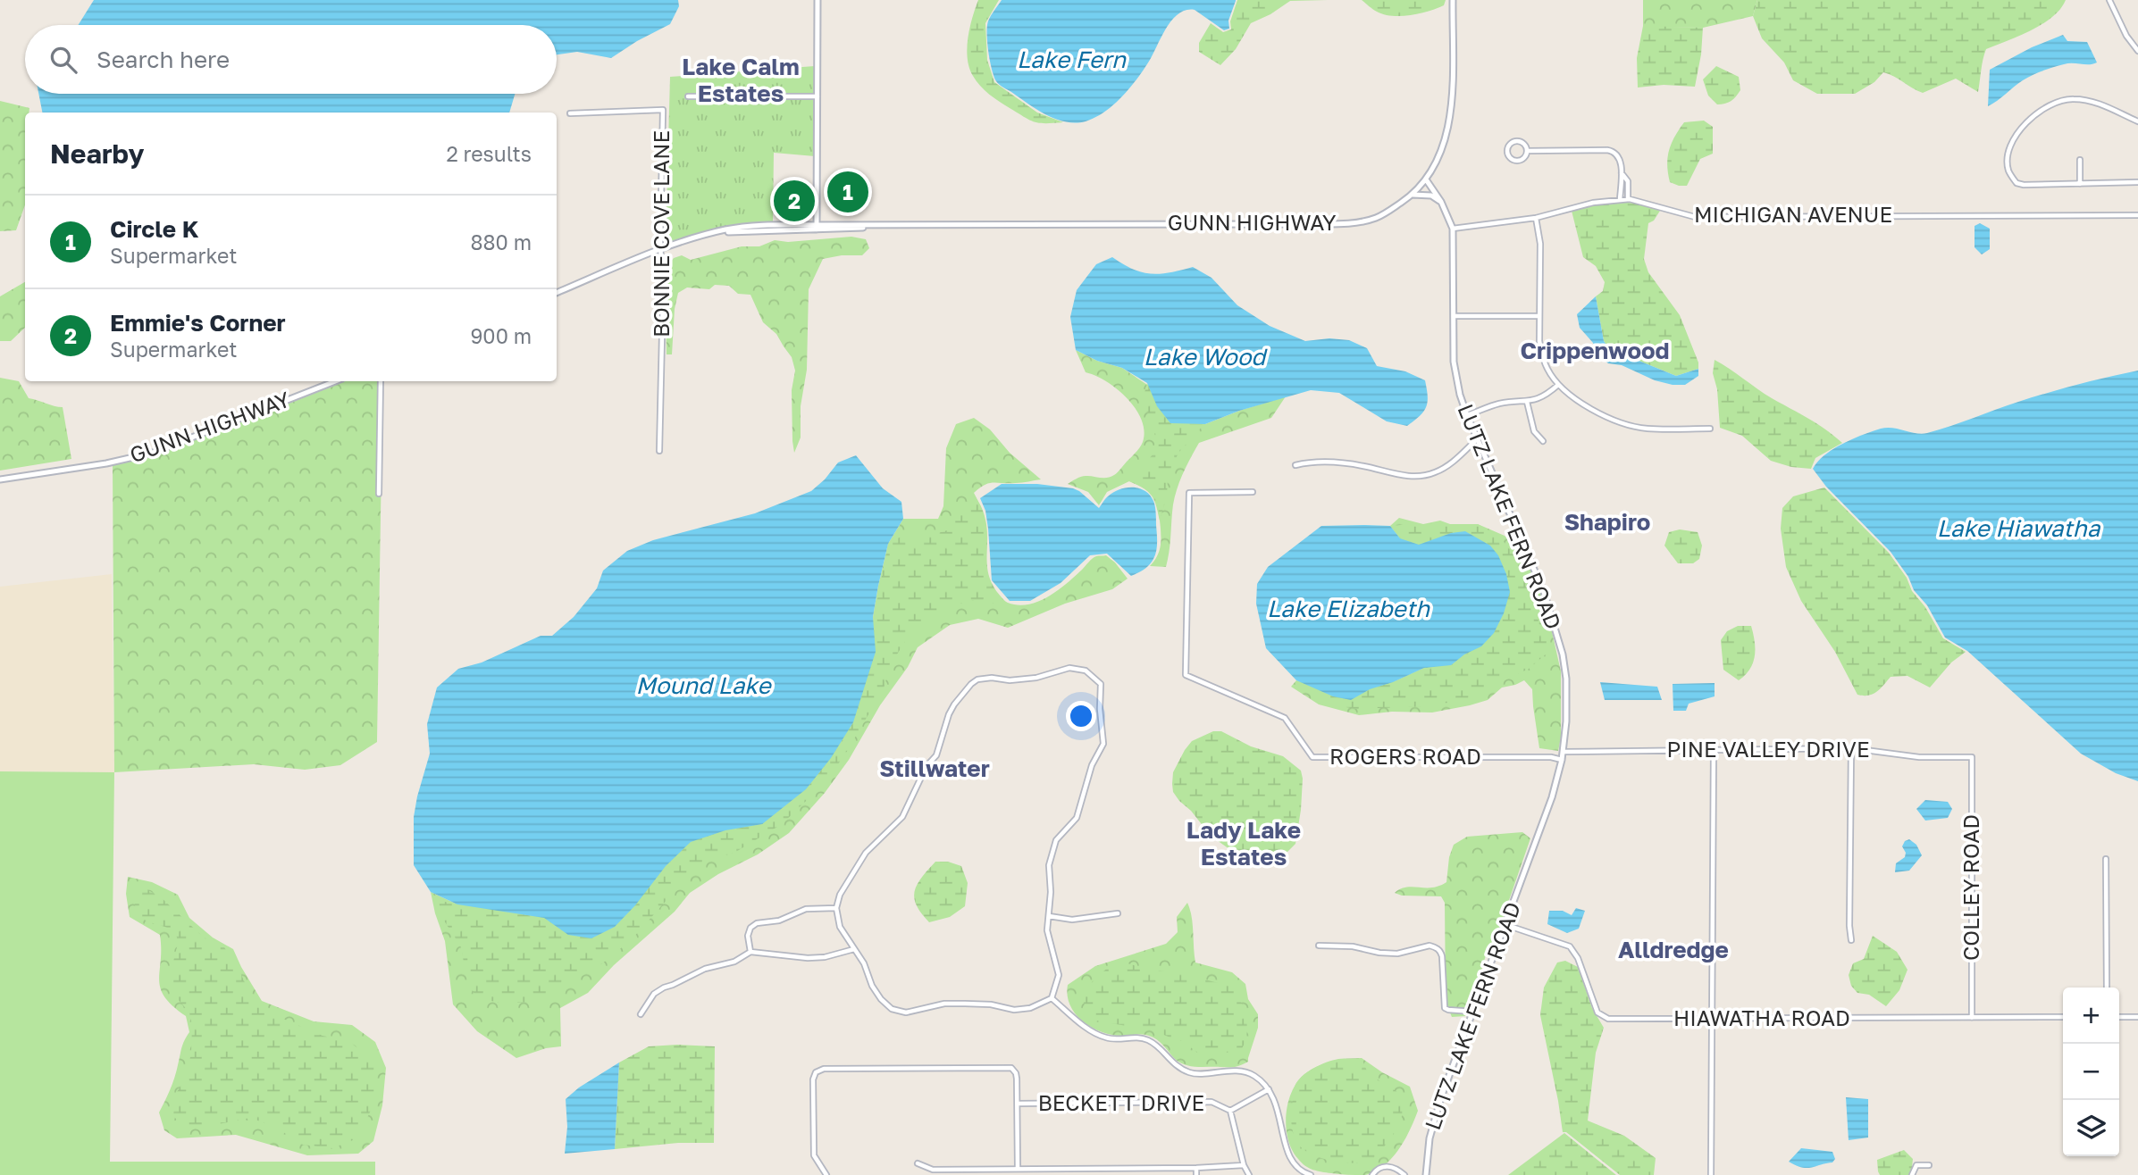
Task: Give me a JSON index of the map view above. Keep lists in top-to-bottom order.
{
  "streets": {
    "main road": ["GUNN HIGHWAY", "LUTZ LAKE FERN ROAD"],
    "street": [
      "MICHIGAN AVENUE",
      "BONNIE COVE LANE",
      "PINE VALLEY DRIVE",
      "ROGERS ROAD",
      "COLLEY ROAD",
      "HIAWATHA ROAD",
      "BECKETT DRIVE"
    ]
  },
  "crossings": [
    ["MICHIGAN AVENUE", "LUTZ LAKE FERN ROAD"],
    ["GUNN HIGHWAY", "BONNIE COVE LANE"],
    ["GUNN HIGHWAY", "LUTZ LAKE FERN ROAD"],
    ["LUTZ LAKE FERN ROAD", "PINE VALLEY DRIVE"],
    ["LUTZ LAKE FERN ROAD", "ROGERS ROAD"],
    ["LUTZ LAKE FERN ROAD", "HIAWATHA ROAD"],
    ["PINE VALLEY DRIVE", "COLLEY ROAD"],
    ["COLLEY ROAD", "HIAWATHA ROAD"]
  ],
  "districts": [
    "Lake Calm Estates",
    "Crippenwood",
    "Shapiro",
    "Stillwater",
    "Lady Lake Estates",
    "Alldredge"
  ],
  "water": [
    "Lake Fern",
    "Lake Wood",
    "Lake Hiawatha",
    "Lake Elizabeth",
    "Mound Lake"
  ],
  "page": {
    "search": "Search here",
    "heading": ["Nearby", "2 results"],
    "pins": ["1", "2"],
    "list": [
      {
        "mark": "1",
        "name": "Circle K",
        "note": "Supermarket",
        "value": "880 m"
      },
      {
        "mark": "2",
        "name": "Emmie's Corner",
        "note": "Supermarket",
        "value": "900 m"
      }
    ],
    "map_buttons": ["+", "−"]
  }
}
